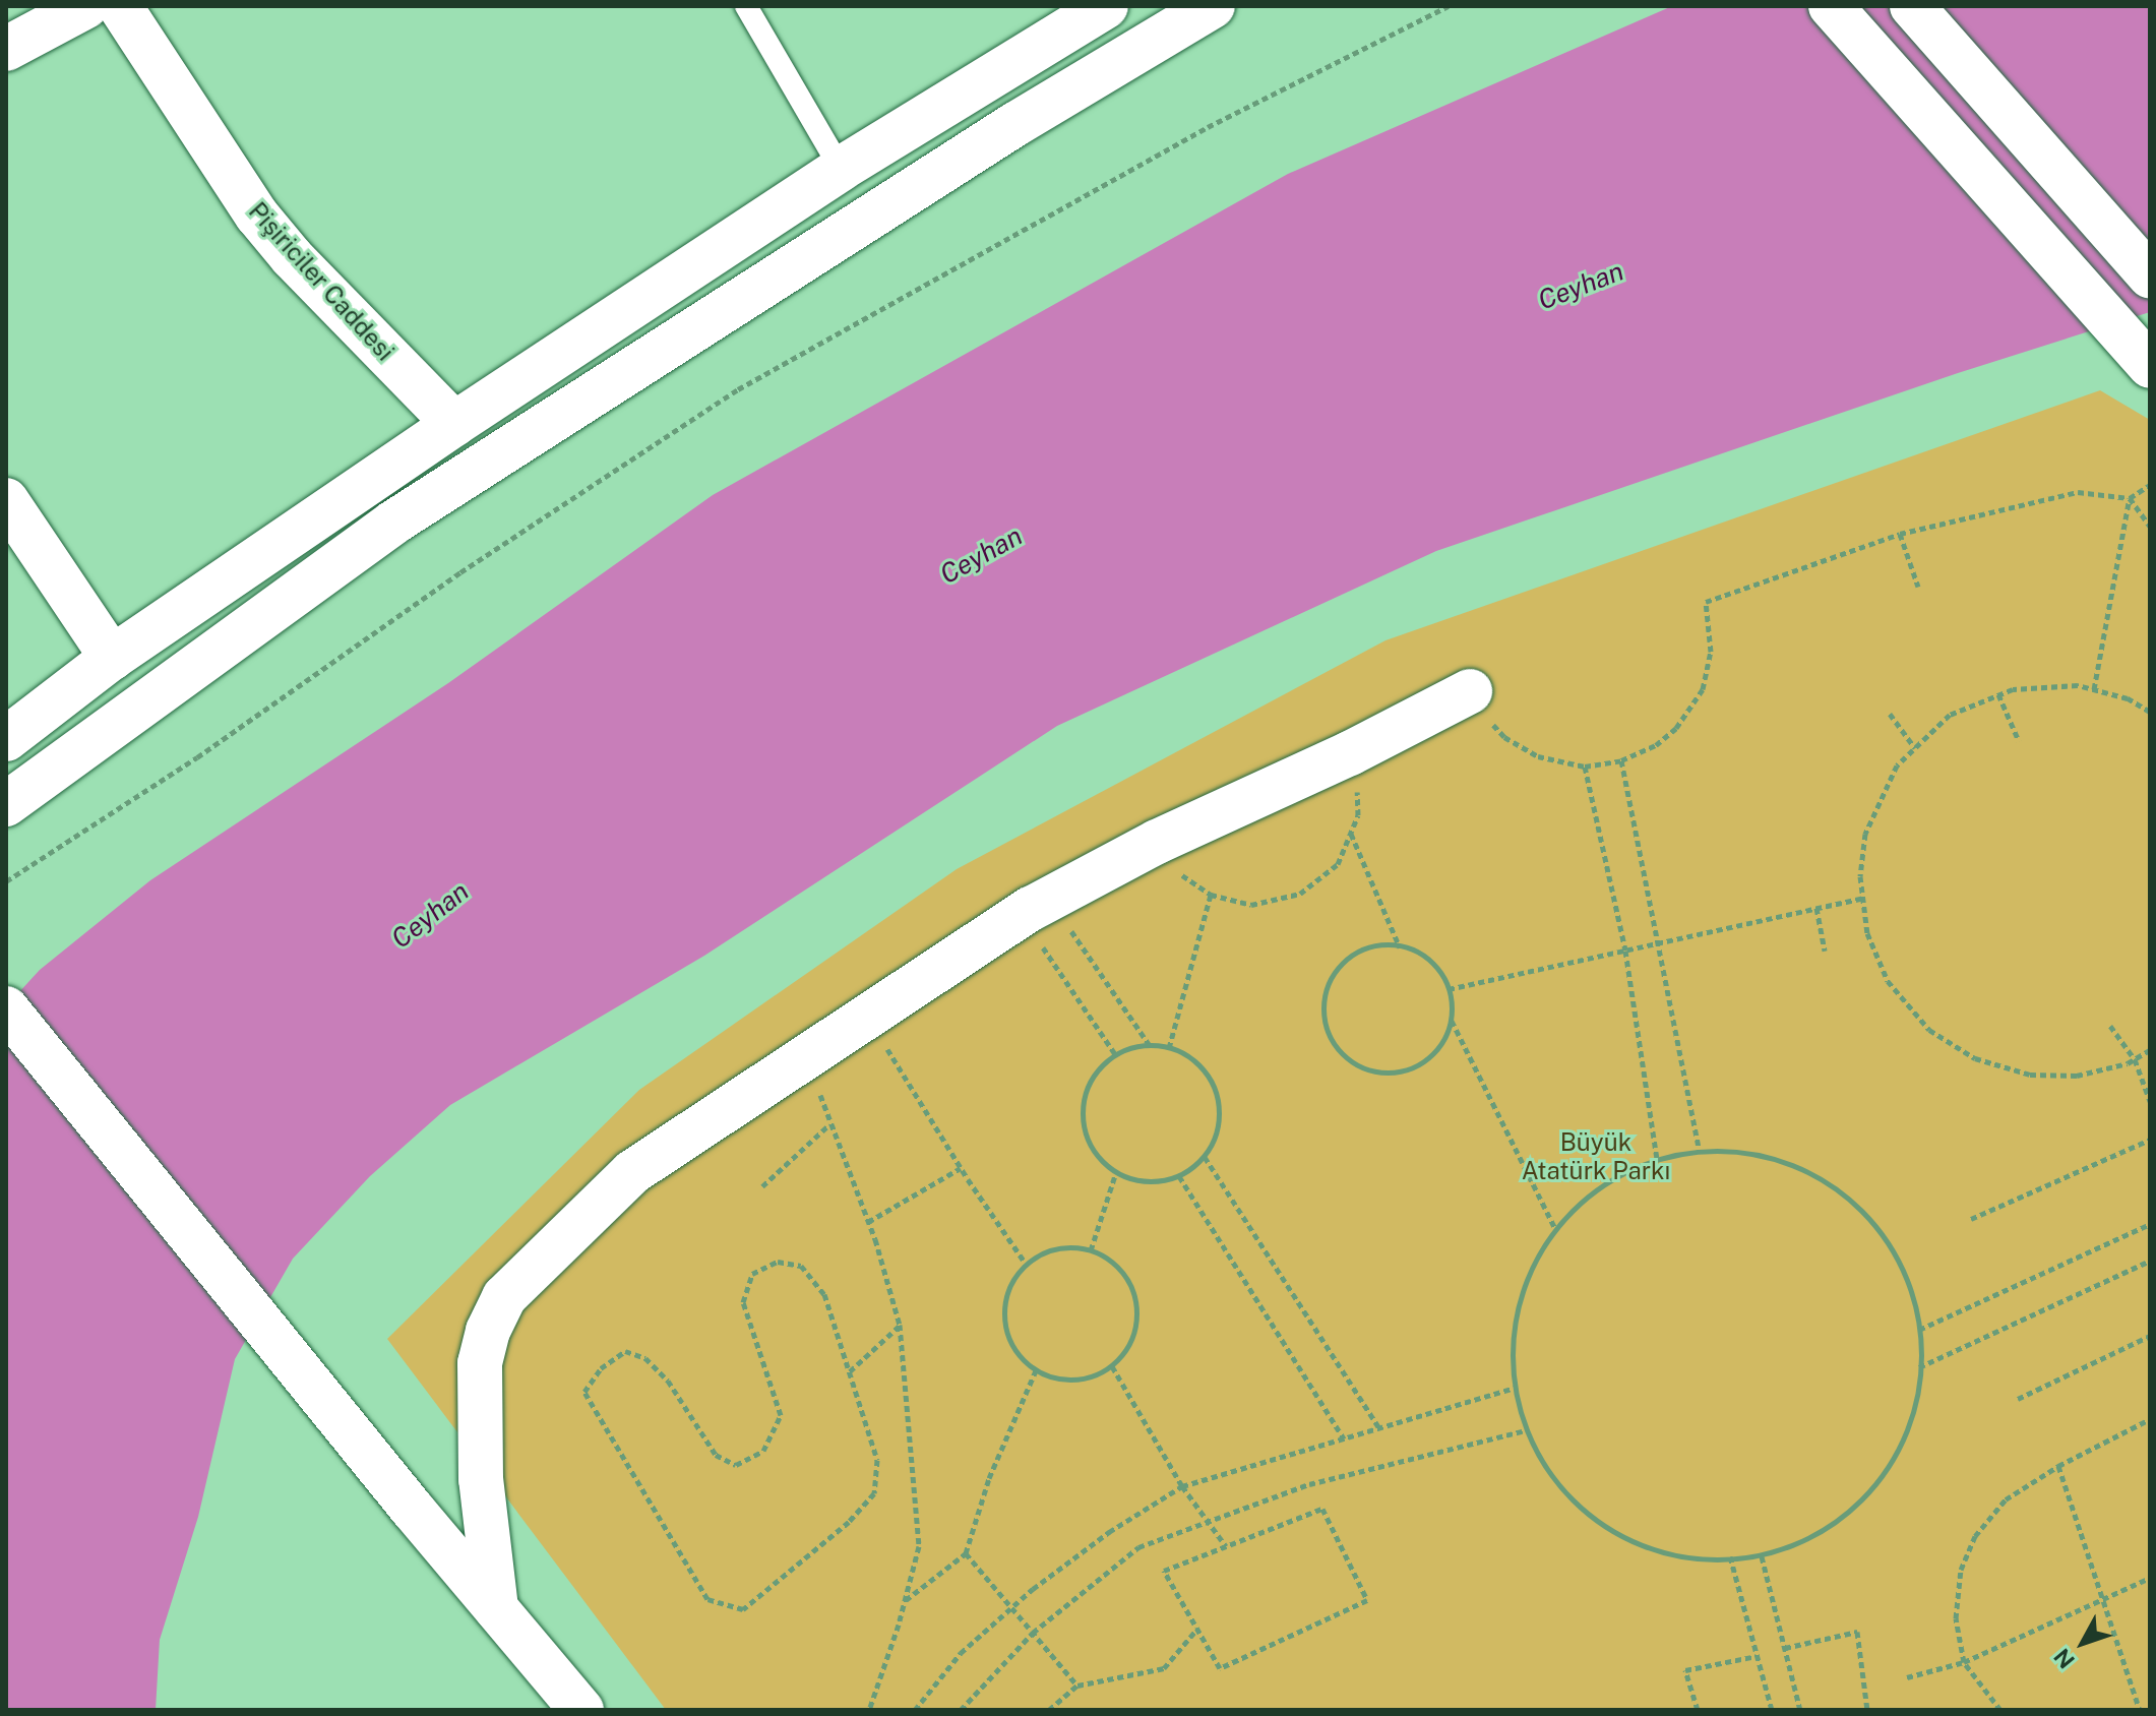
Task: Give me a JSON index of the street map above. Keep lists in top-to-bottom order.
{
  "streets": {
    "street": ["Pişiriciler Caddesi"]
  },
  "water": ["Ceyhan"],
  "parks": ["Büyük Atatürk Parkı"],
  "north": "bottom left"
}
